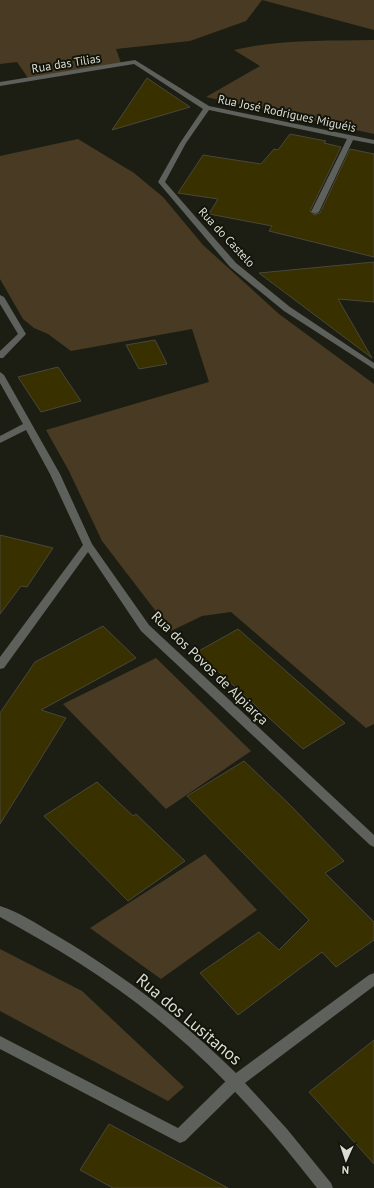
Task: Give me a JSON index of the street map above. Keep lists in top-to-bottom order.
{
  "streets": {
    "street": [
      "Rua das Tílias",
      "Rua José Rodrigues Miguéis",
      "Rua do Castelo",
      "Rua dos Povos de Alpiarça",
      "Rua dos Lusitanos"
    ]
  },
  "crossings": [
    ["Rua das Tílias", "Rua José Rodrigues Miguéis"],
    ["Rua José Rodrigues Miguéis", "Rua do Castelo"]
  ],
  "north": "bottom"
}
